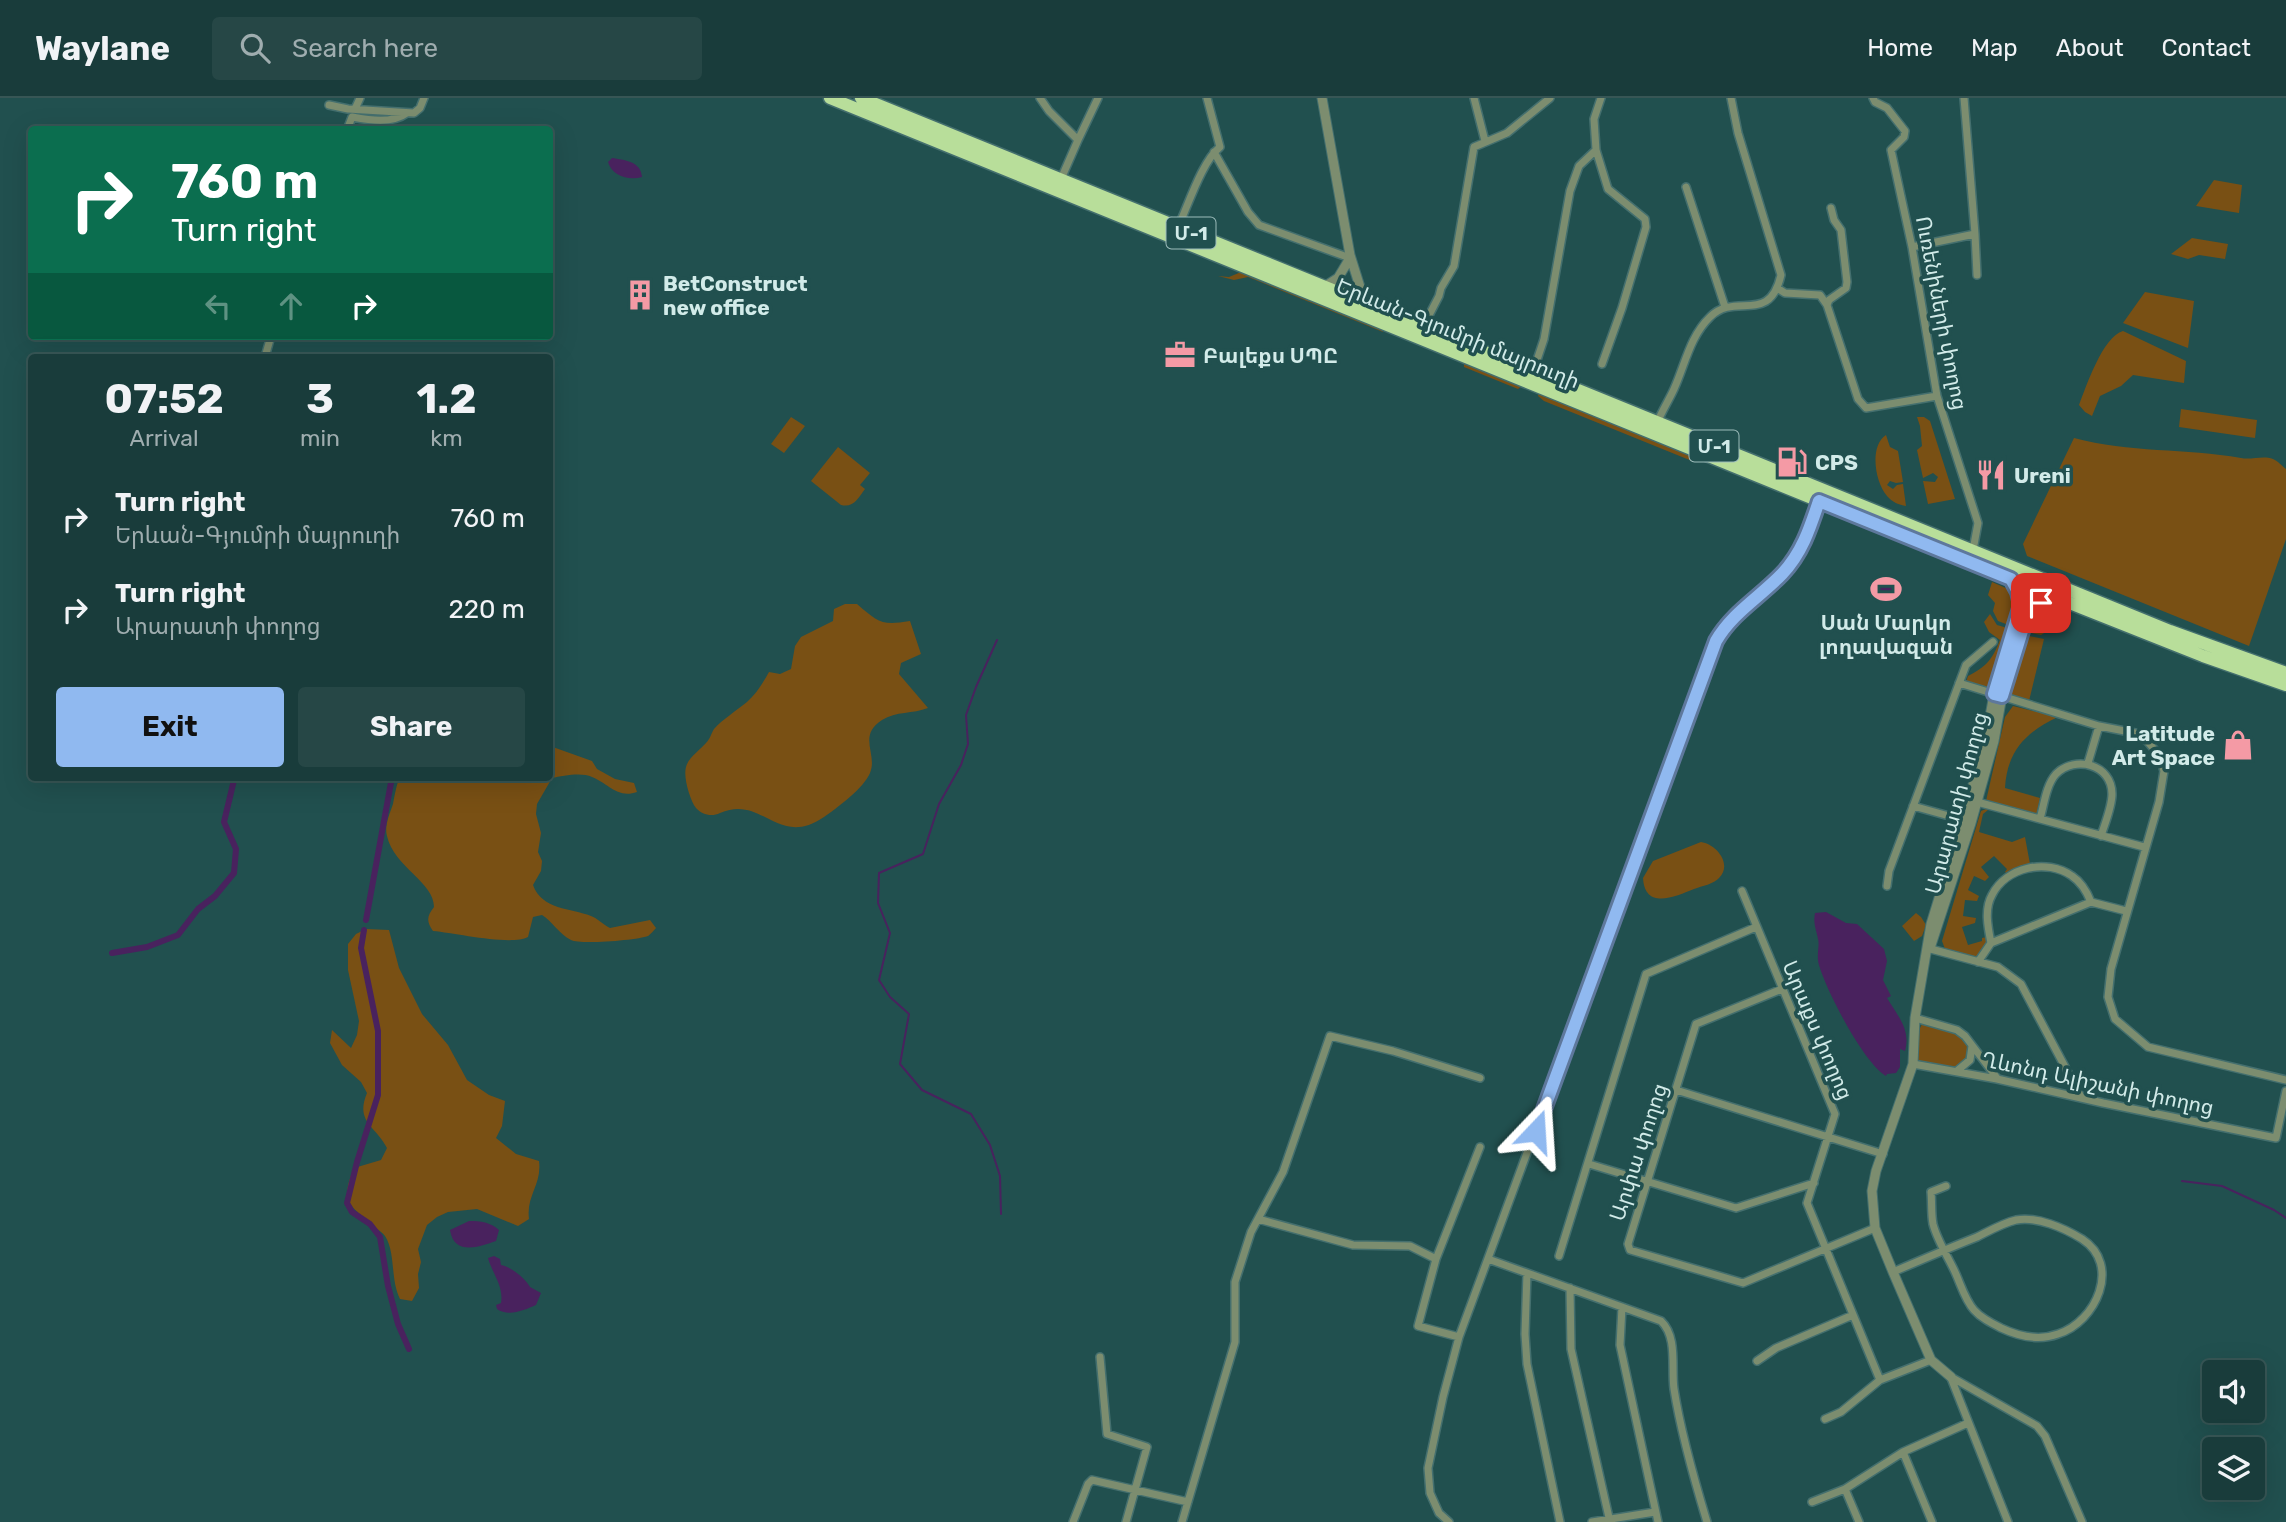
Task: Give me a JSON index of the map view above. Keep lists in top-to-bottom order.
{
  "streets": {
    "highway": ["Մ-1", "Երևան-Գյումրի մայրուղի"],
    "street": [
      "Ուռենիների փողոց",
      "Արարատի փողոց",
      "Արաքս փողոց",
      "Ղևոնդ Ալիշանի փողոց",
      "Արփա փողոց"
    ]
  },
  "crossings": [
    ["Մ-1", "Երևան-Գյումրի մայրուղի"],
    ["Մ-1", "Արարատի փողոց"],
    ["Ուռենիների փողոց", "Երևան-Գյումրի մայրուղի"],
    ["Երևան-Գյումրի մայրուղի", "Արարատի փողոց"],
    ["Արարատի փողոց", "Ղևոնդ Ալիշանի փողոց"],
    ["Արարատի փողոց", "Արփա փողոց"],
    ["Արաքս փողոց", "Արփա փողոց"]
  ],
  "places": {
    "building": ["BetConstruct new office"],
    "office": ["Բալեքս ՍՊԸ"],
    "fuel station": ["CPS"],
    "restaurant": ["Ureni"],
    "sports": ["Սան Մարկո լողավազան"],
    "shop": ["Latitude Art Space"]
  },
  "page": {
    "header": "Waylane",
    "search": "Search here",
    "nav": [
      "Home",
      "Map",
      "About",
      "Contact"
    ],
    "turn": ["760 m", "Turn right"],
    "eta": [
      "07:52",
      "Arrival",
      "3",
      "min",
      "1.2",
      "km"
    ],
    "list": [
      {
        "name": "Turn right",
        "note": "Երևան-Գյումրի մայրուղի",
        "value": "760 m"
      },
      {
        "name": "Turn right",
        "note": "Արարատի փողոց",
        "value": "220 m"
      }
    ],
    "buttons": ["Exit", "Share"]
  }
}
